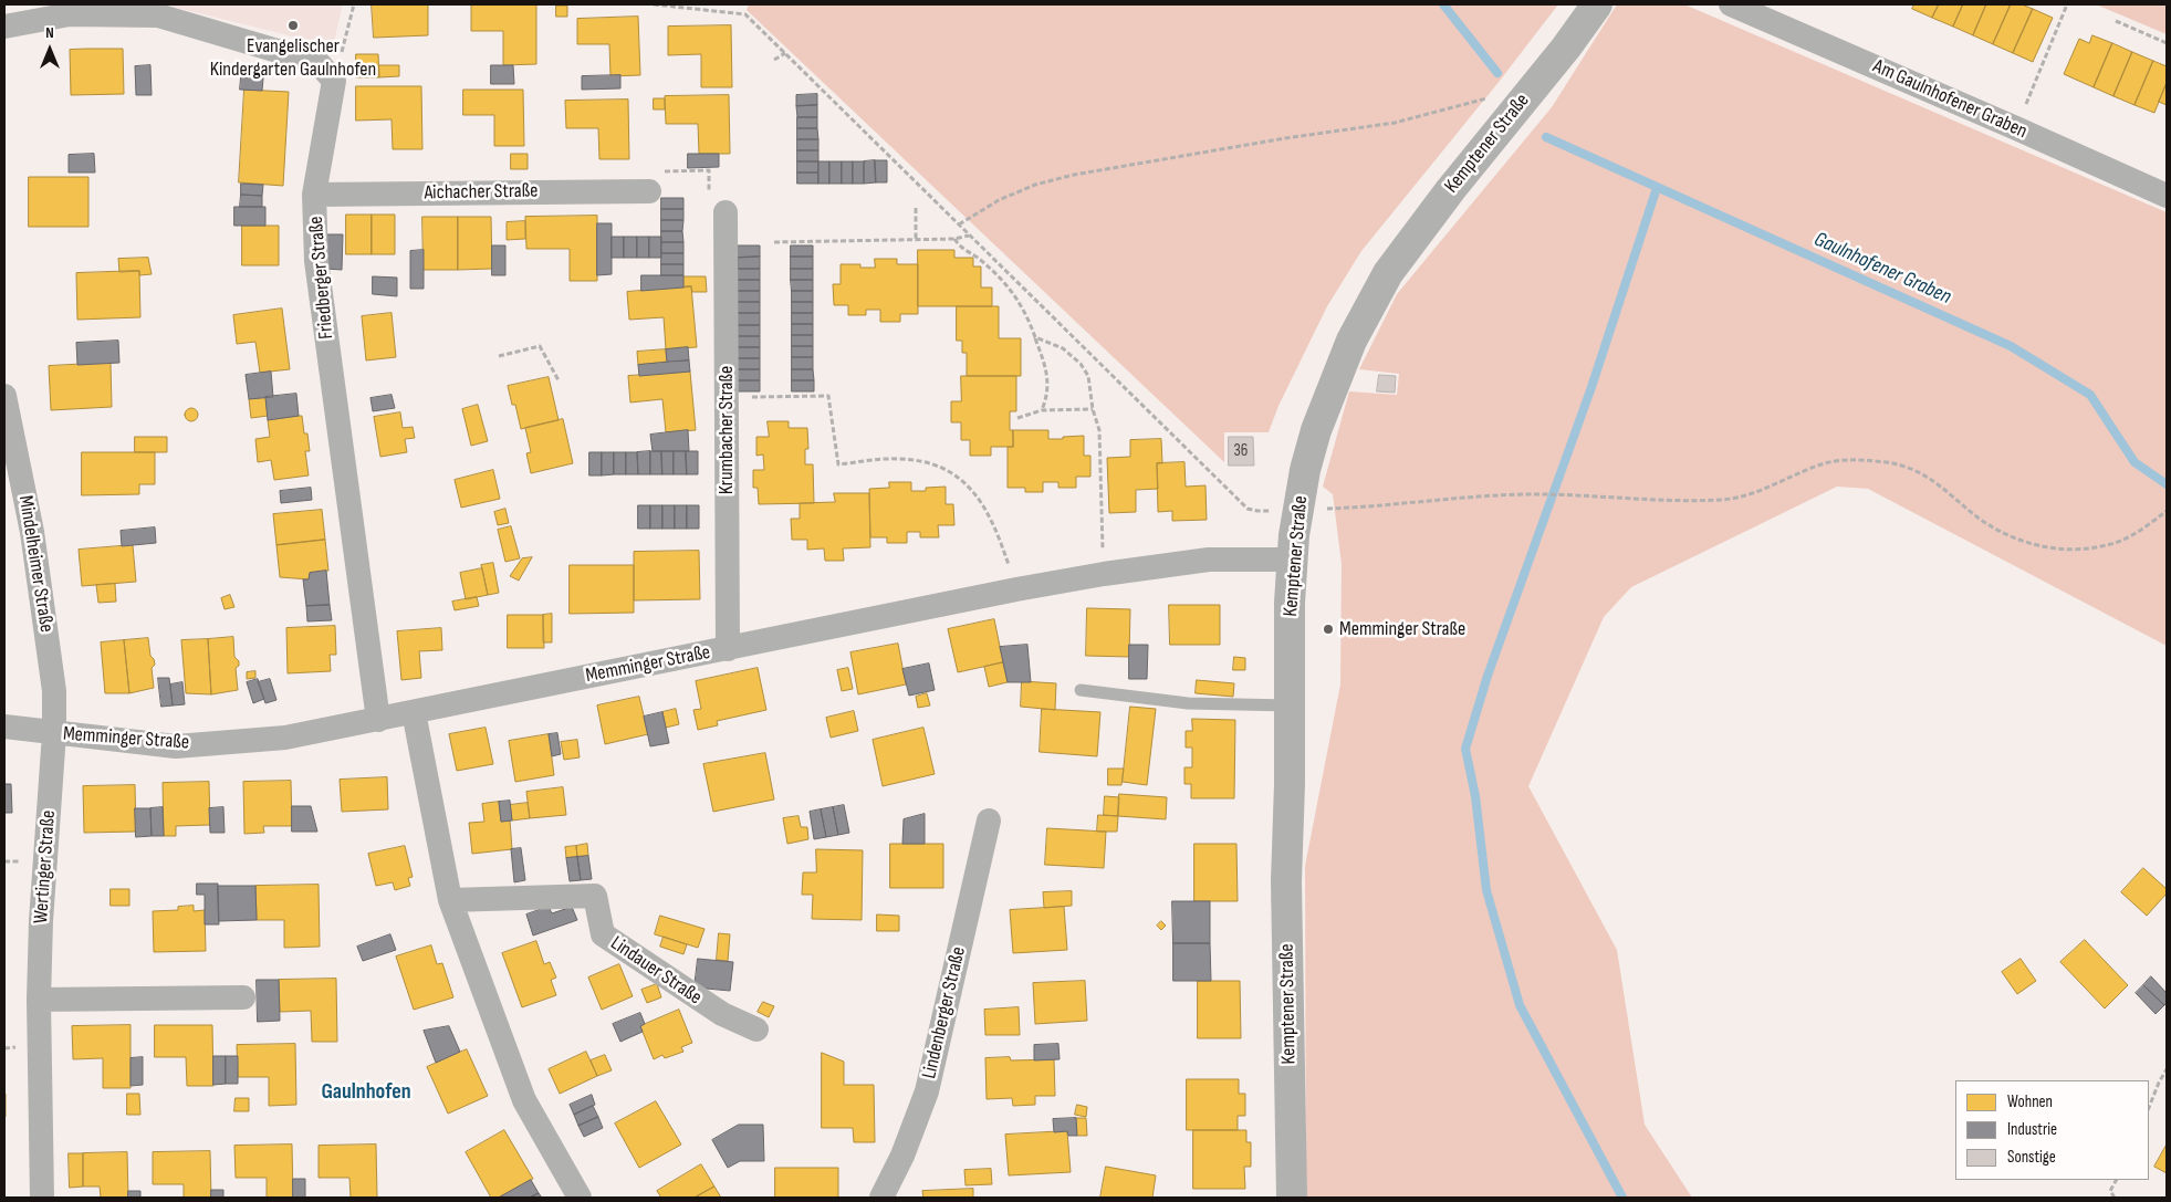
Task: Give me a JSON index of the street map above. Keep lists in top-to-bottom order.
{
  "streets": {
    "street": [
      "Am Gaulnhofener Graben",
      "Kemptener Straße",
      "Aichacher Straße",
      "Friedberger Straße",
      "Krumbacher Straße",
      "Mindelheimer Straße",
      "Memminger Straße",
      "Wertinger Straße",
      "Lindauer Straße",
      "Lindenberger Straße"
    ]
  },
  "crossings": [
    ["Kemptener Straße", "Memminger Straße"],
    ["Aichacher Straße", "Friedberger Straße"],
    ["Friedberger Straße", "Memminger Straße"],
    ["Krumbacher Straße", "Memminger Straße"],
    ["Mindelheimer Straße", "Memminger Straße"],
    ["Mindelheimer Straße", "Wertinger Straße"],
    ["Memminger Straße", "Wertinger Straße"]
  ],
  "districts": ["Gaulnhofen"],
  "water": ["Gaulnhofener Graben"],
  "places": ["Evangelischer Kindergarten Gaulnhofen", "Memminger Straße"],
  "house_numbers": ["36"],
  "legend": ["Wohnen", "Industrie", "Sonstige"],
  "north": "top"
}
